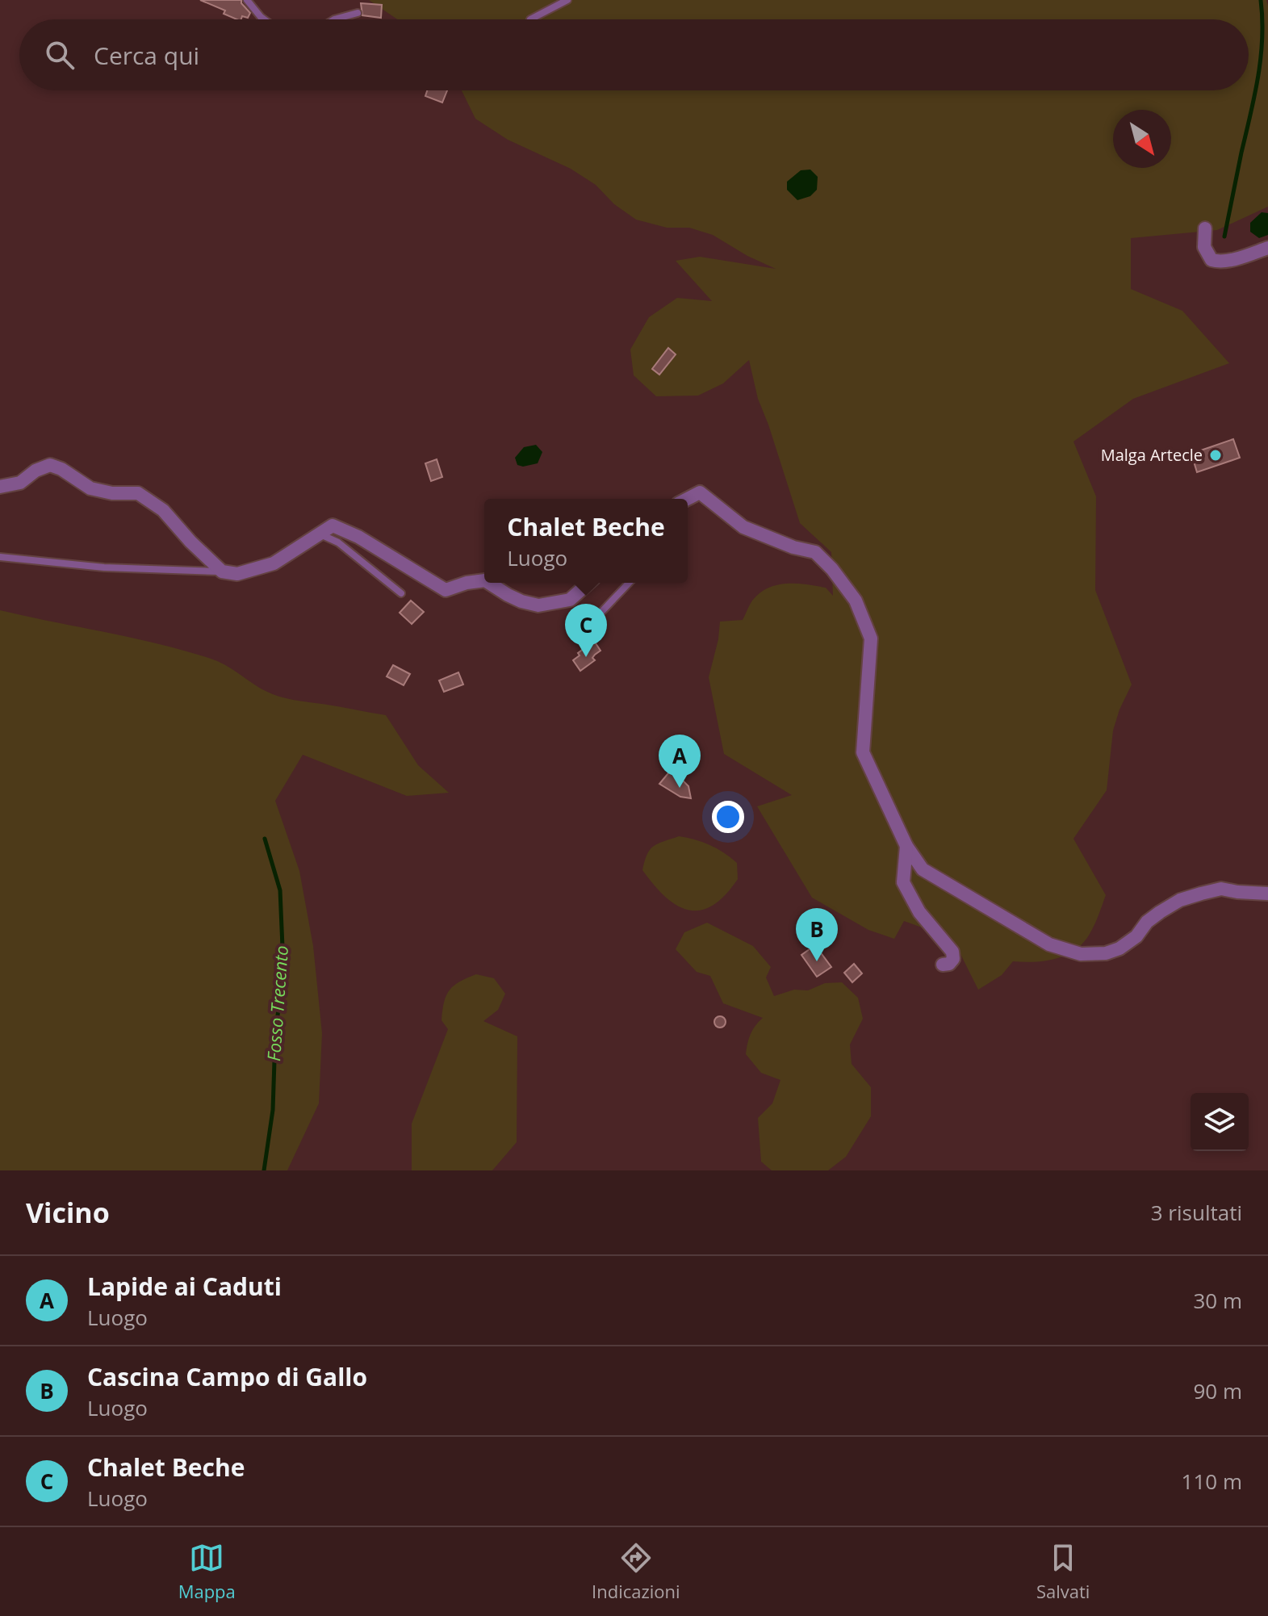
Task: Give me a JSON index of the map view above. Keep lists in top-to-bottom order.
{
  "water": ["Fosso Trecento"],
  "places": ["Malga Artecle"],
  "north": "bottom right",
  "page": {
    "search": "Cerca qui",
    "popup": ["Chalet Beche", "Luogo"],
    "pins": ["C", "A", "B"],
    "heading": ["Vicino", "3 risultati"],
    "list": [
      {
        "mark": "A",
        "name": "Lapide ai Caduti",
        "note": "Luogo",
        "value": "30 m"
      },
      {
        "mark": "B",
        "name": "Cascina Campo di Gallo",
        "note": "Luogo",
        "value": "90 m"
      },
      {
        "mark": "C",
        "name": "Chalet Beche",
        "note": "Luogo",
        "value": "110 m"
      }
    ],
    "nav": ["Mappa", "Indicazioni", "Salvati"]
  }
}
